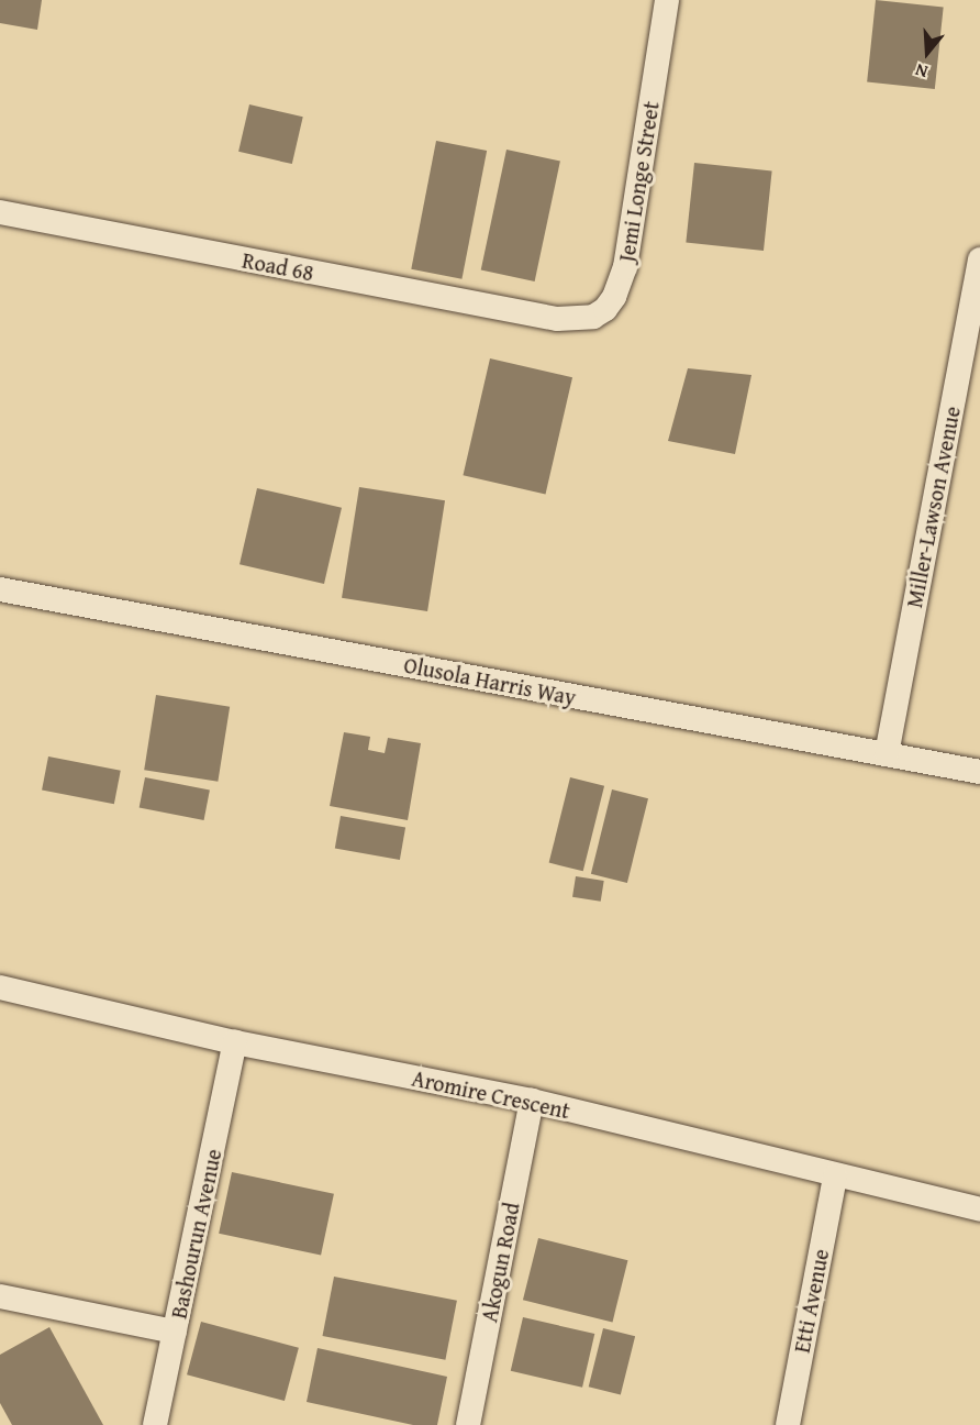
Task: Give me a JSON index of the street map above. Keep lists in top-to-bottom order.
{
  "streets": {
    "street": [
      "Jemi Longe Street",
      "Road 68",
      "Miller-Lawson Avenue",
      "Olusola Harris Way",
      "Aromire Crescent",
      "Bashourun Avenue",
      "Akogun Road",
      "Etti Avenue"
    ]
  },
  "crossings": [
    ["Jemi Longe Street", "Road 68"],
    ["Miller-Lawson Avenue", "Olusola Harris Way"],
    ["Aromire Crescent", "Bashourun Avenue"],
    ["Aromire Crescent", "Akogun Road"],
    ["Aromire Crescent", "Etti Avenue"]
  ],
  "north": "bottom"
}
